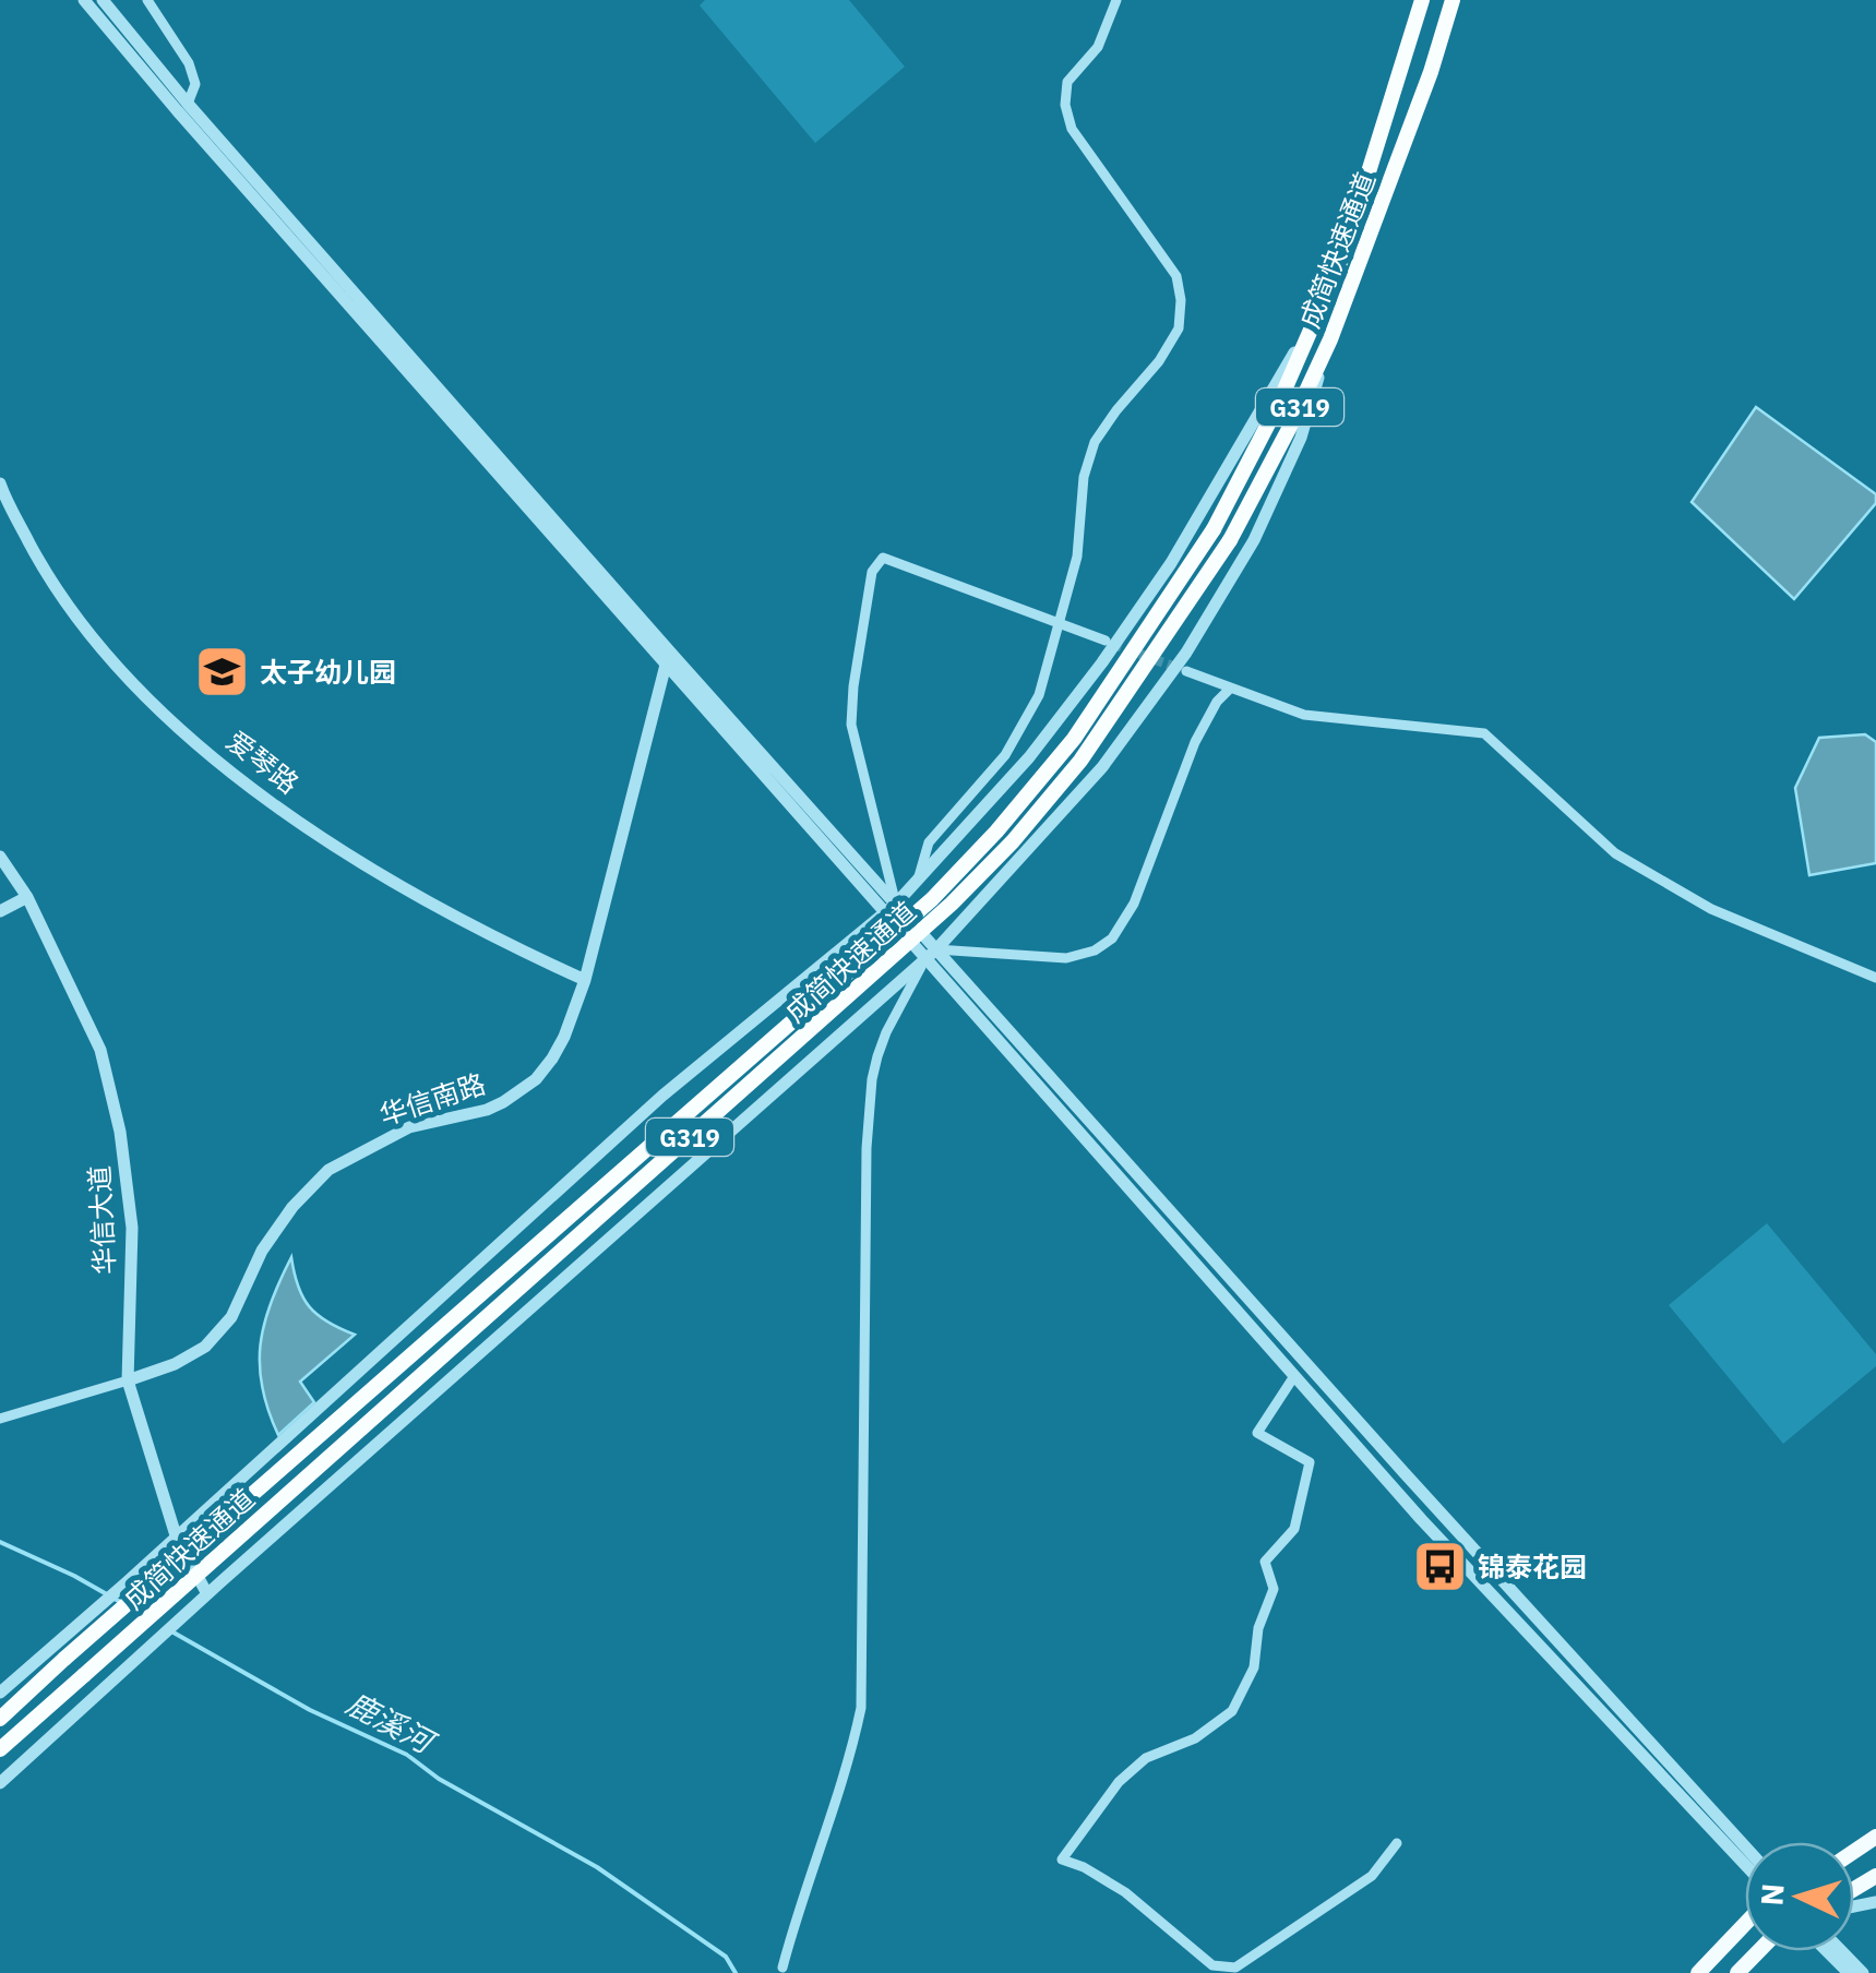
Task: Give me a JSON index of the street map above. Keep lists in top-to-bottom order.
{
  "streets": {
    "highway": ["成简快速通道", "G319"],
    "street": ["爱琴路", "华信南路", "华信大道"]
  },
  "crossings": [
    ["爱琴路", "华信南路"],
    ["华信南路", "华信大道"]
  ],
  "water": ["鹿溪河"],
  "places": {
    "school or university": ["太子幼儿园"],
    "bus stop": ["锦泰花园"]
  },
  "north": "left"
}
